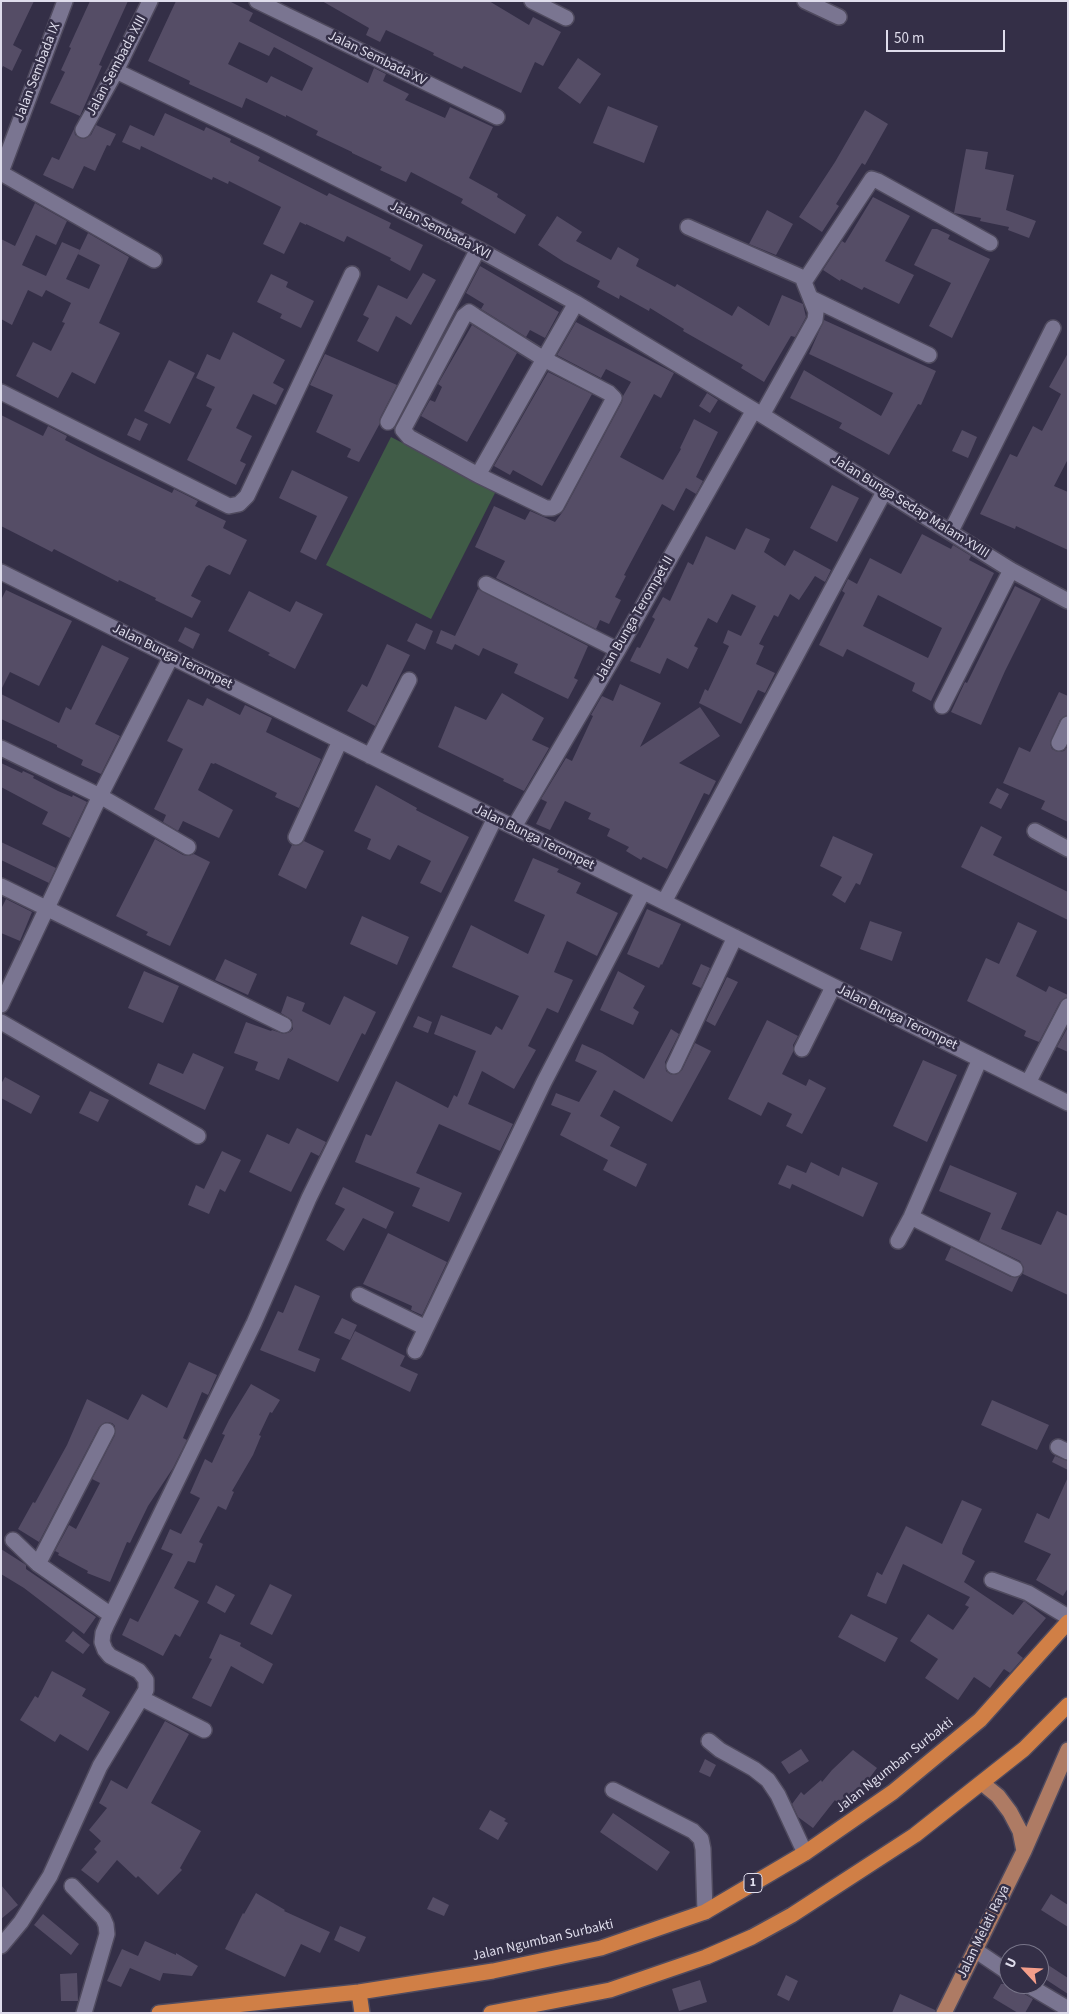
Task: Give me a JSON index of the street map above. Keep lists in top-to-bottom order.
{
  "streets": {
    "highway": ["Jalan Ngumban Surbakti", "1"],
    "main road": ["Jalan Melati Raya"],
    "street": [
      "Jalan Sembada XV",
      "Jalan Sembada XIII",
      "Jalan Sembada IX",
      "Jalan Sembada XVI",
      "Jalan Bunga Sedap Malam XVIII",
      "Jalan Bunga Terompet II",
      "Jalan Bunga Terompet"
    ]
  },
  "crossings": [
    ["Jalan Sembada XIII", "Jalan Sembada XVI"],
    ["Jalan Sembada XVI", "Jalan Bunga Sedap Malam XVIII"],
    ["Jalan Sembada XVI", "Jalan Bunga Terompet II"],
    ["Jalan Bunga Sedap Malam XVIII", "Jalan Bunga Terompet II"],
    ["Jalan Bunga Terompet II", "Jalan Bunga Terompet"]
  ],
  "scale_bar": "50 m",
  "north": "top left"
}
